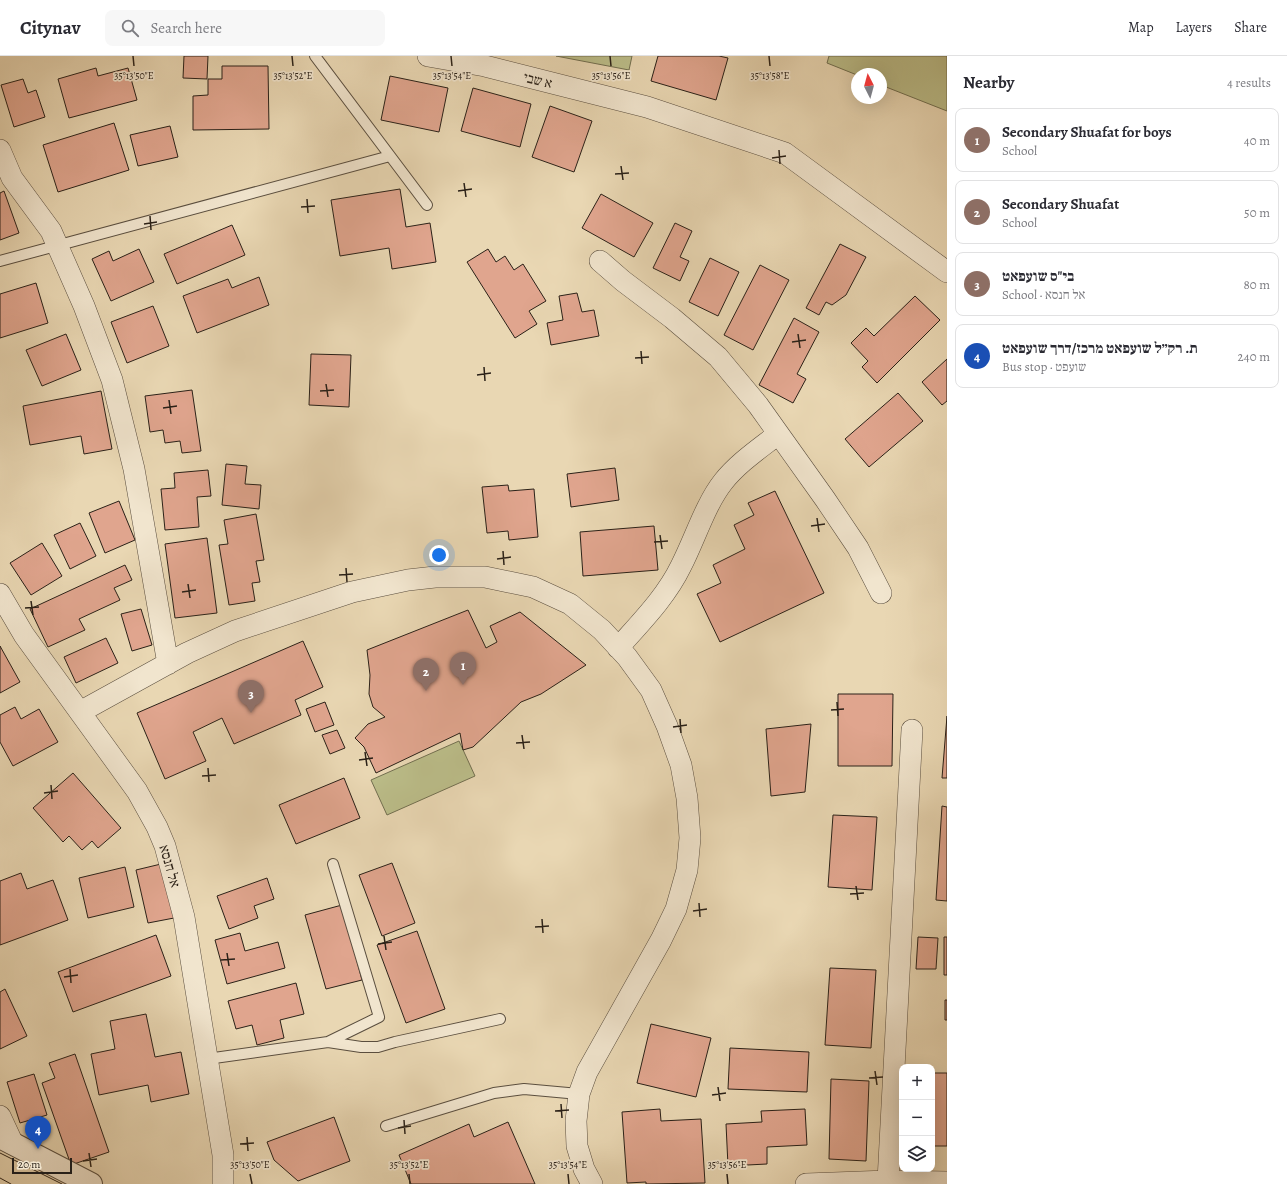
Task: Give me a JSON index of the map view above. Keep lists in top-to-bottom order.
{
  "streets": {
    "street": ["א שבי", "אל חנסא"]
  },
  "scale_bar": "20 m",
  "north": "top",
  "page": {
    "header": "Citynav",
    "search": "Search here",
    "nav": ["Map", "Layers", "Share"],
    "heading": ["Nearby", "4 results"],
    "list": [
      {
        "mark": "1",
        "name": "Secondary Shuafat for boys",
        "note": "School",
        "value": "40 m"
      },
      {
        "mark": "2",
        "name": "Secondary Shuafat",
        "note": "School",
        "value": "50 m"
      },
      {
        "mark": "3",
        "name": "בי\"ס שועפאט",
        "note": "School · אל חנסא",
        "value": "80 m"
      },
      {
        "mark": "4",
        "name": "ת. רק״ל שועפאט מרכז/דרך שועפאט",
        "note": "Bus stop · שועפט",
        "value": "240 m"
      }
    ],
    "pins": [
      "1",
      "2",
      "3",
      "4"
    ],
    "map_buttons": ["+", "−"],
    "scale": "20 m"
  },
  "coordinates": [
    "35°13'50\"E",
    "35°13'52\"E",
    "35°13'54\"E",
    "35°13'56\"E",
    "35°13'58\"E"
  ]
}
